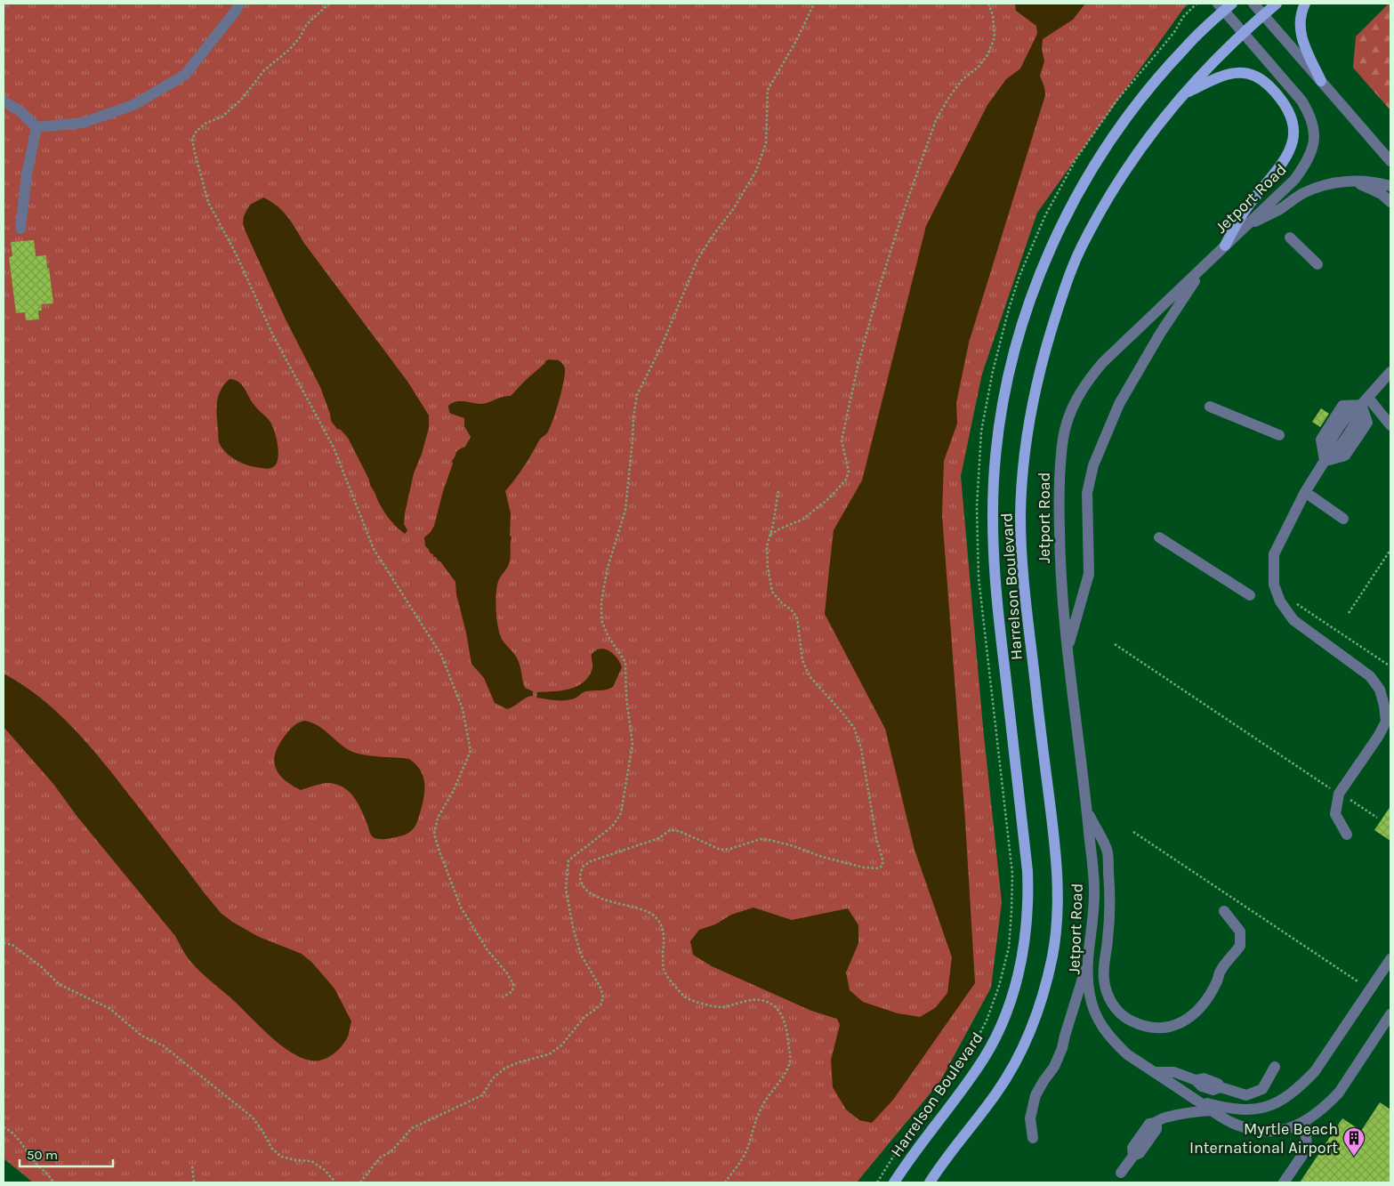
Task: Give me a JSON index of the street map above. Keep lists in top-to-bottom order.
{
  "streets": {
    "main road": ["Harrelson Boulevard"],
    "street": ["Jetport Road"]
  },
  "crossings": [
    ["Jetport Road", "Harrelson Boulevard"]
  ],
  "places": {
    "building": ["Myrtle Beach International Airport"]
  },
  "scale_bar": "50 m"
}
